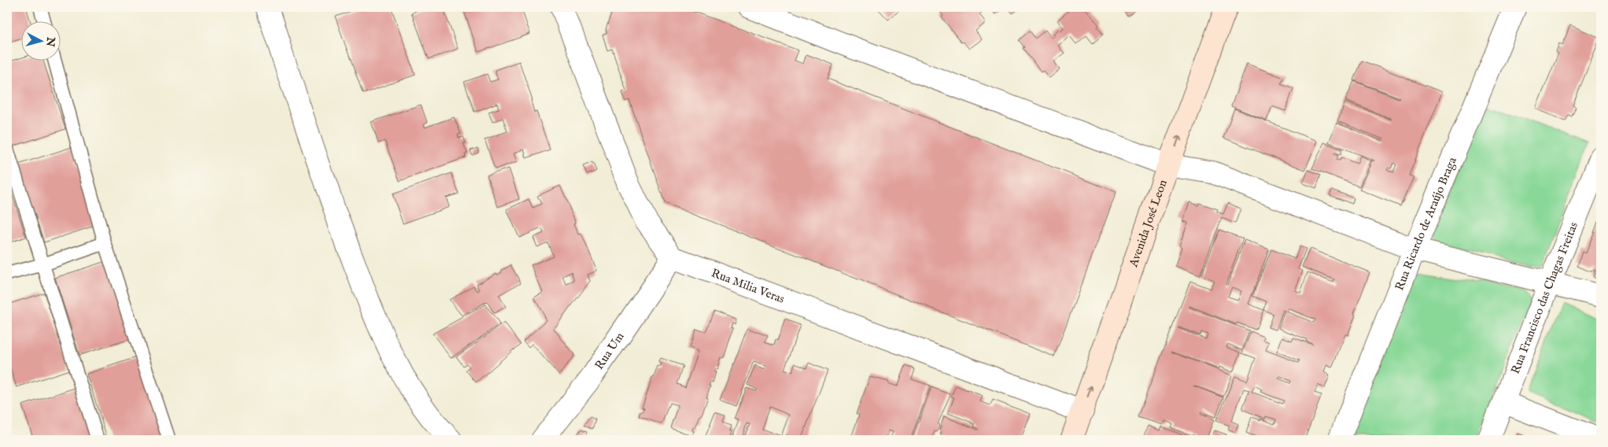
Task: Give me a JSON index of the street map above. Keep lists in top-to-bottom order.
{
  "streets": {
    "main road": ["Avenida José Leon"],
    "street": [
      "Rua Ricardo de Araújo Braga",
      "Rua Milia Veras",
      "Rua Francisco das Chagas Freitas",
      "Rua Um"
    ]
  },
  "crossings": [
    ["Avenida José Leon", "Rua Milia Veras"],
    ["Rua Milia Veras", "Rua Um"]
  ],
  "one_way": ["Avenida José Leon"],
  "north": "right"
}
